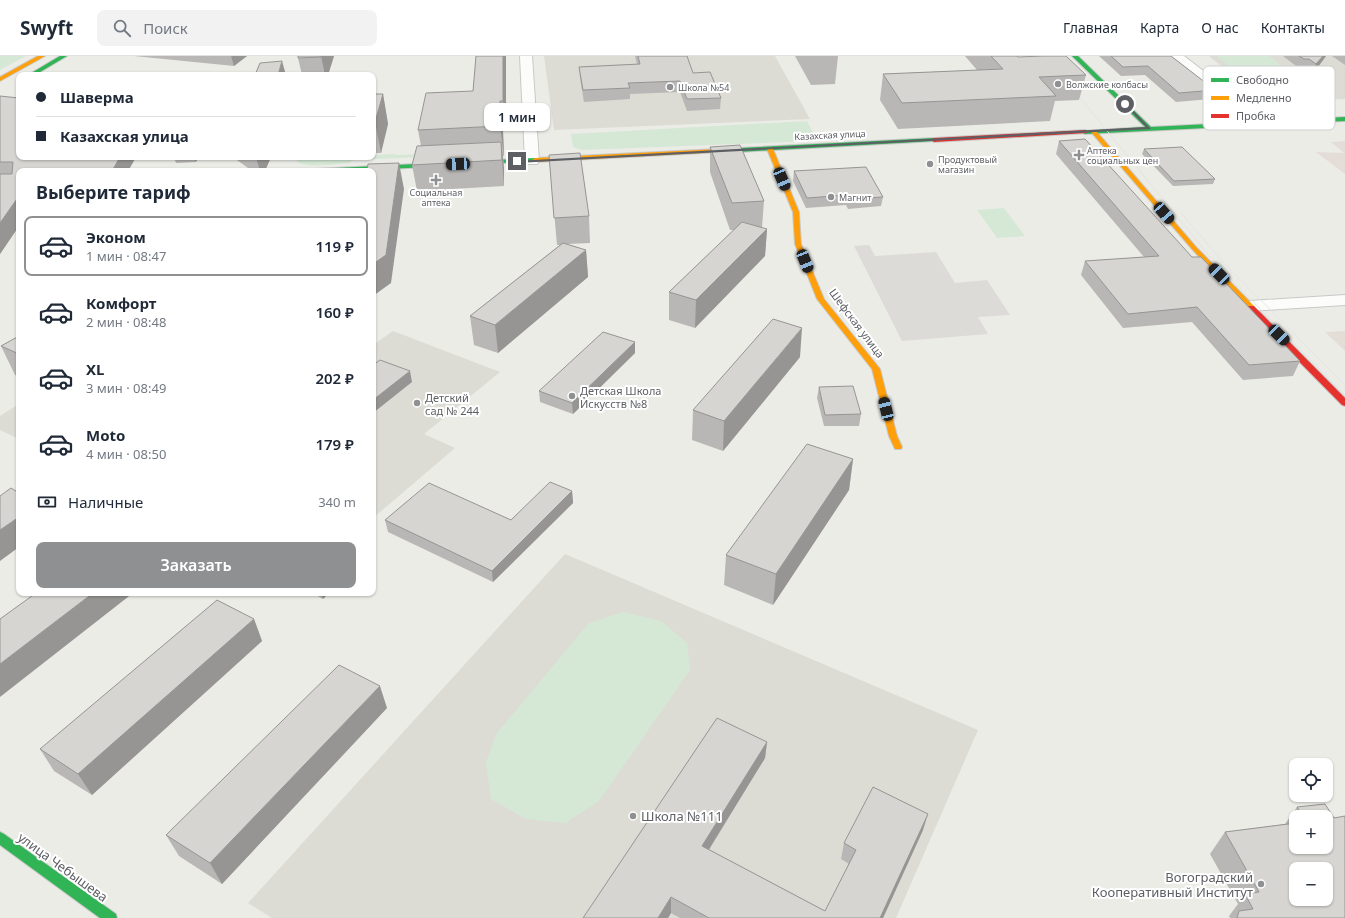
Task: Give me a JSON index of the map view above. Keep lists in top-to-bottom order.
{
  "streets": {
    "main road": ["Казахская улица", "Шефская улица", "улица Чебышева"]
  },
  "crossings": [
    ["Казахская улица", "Шефская улица"]
  ],
  "places": {
    "other": [
      "Волжские колбасы",
      "Школа №54",
      "Продуктовый магазин",
      "Магнит",
      "Детская Школа Искусств №8",
      "Детский сад № 244",
      "Школа №111",
      "Вогоградский Кооперативный Институт"
    ],
    "health": ["Аптека социальных цен", "Социальная аптека"]
  },
  "legend": ["Свободно", "Медленно", "Пробка"],
  "page": {
    "header": "Swyft",
    "search": "Поиск",
    "nav": [
      "Главная",
      "Карта",
      "О нас",
      "Контакты"
    ],
    "banner": ["Шаверма", "Казахская улица"],
    "bubble": "1 мин",
    "heading": "Выберите тариф",
    "list": [
      {
        "name": "Эконом",
        "note": "1 мин · 08:47",
        "value": "119 ₽"
      },
      {
        "name": "Комфорт",
        "note": "2 мин · 08:48",
        "value": "160 ₽"
      },
      {
        "name": "XL",
        "note": "3 мин · 08:49",
        "value": "202 ₽"
      },
      {
        "name": "Moto",
        "note": "4 мин · 08:50",
        "value": "179 ₽"
      }
    ],
    "pay": ["Наличные", "340 m"],
    "buttons": "Заказать",
    "map_buttons": ["+", "−"]
  }
}
